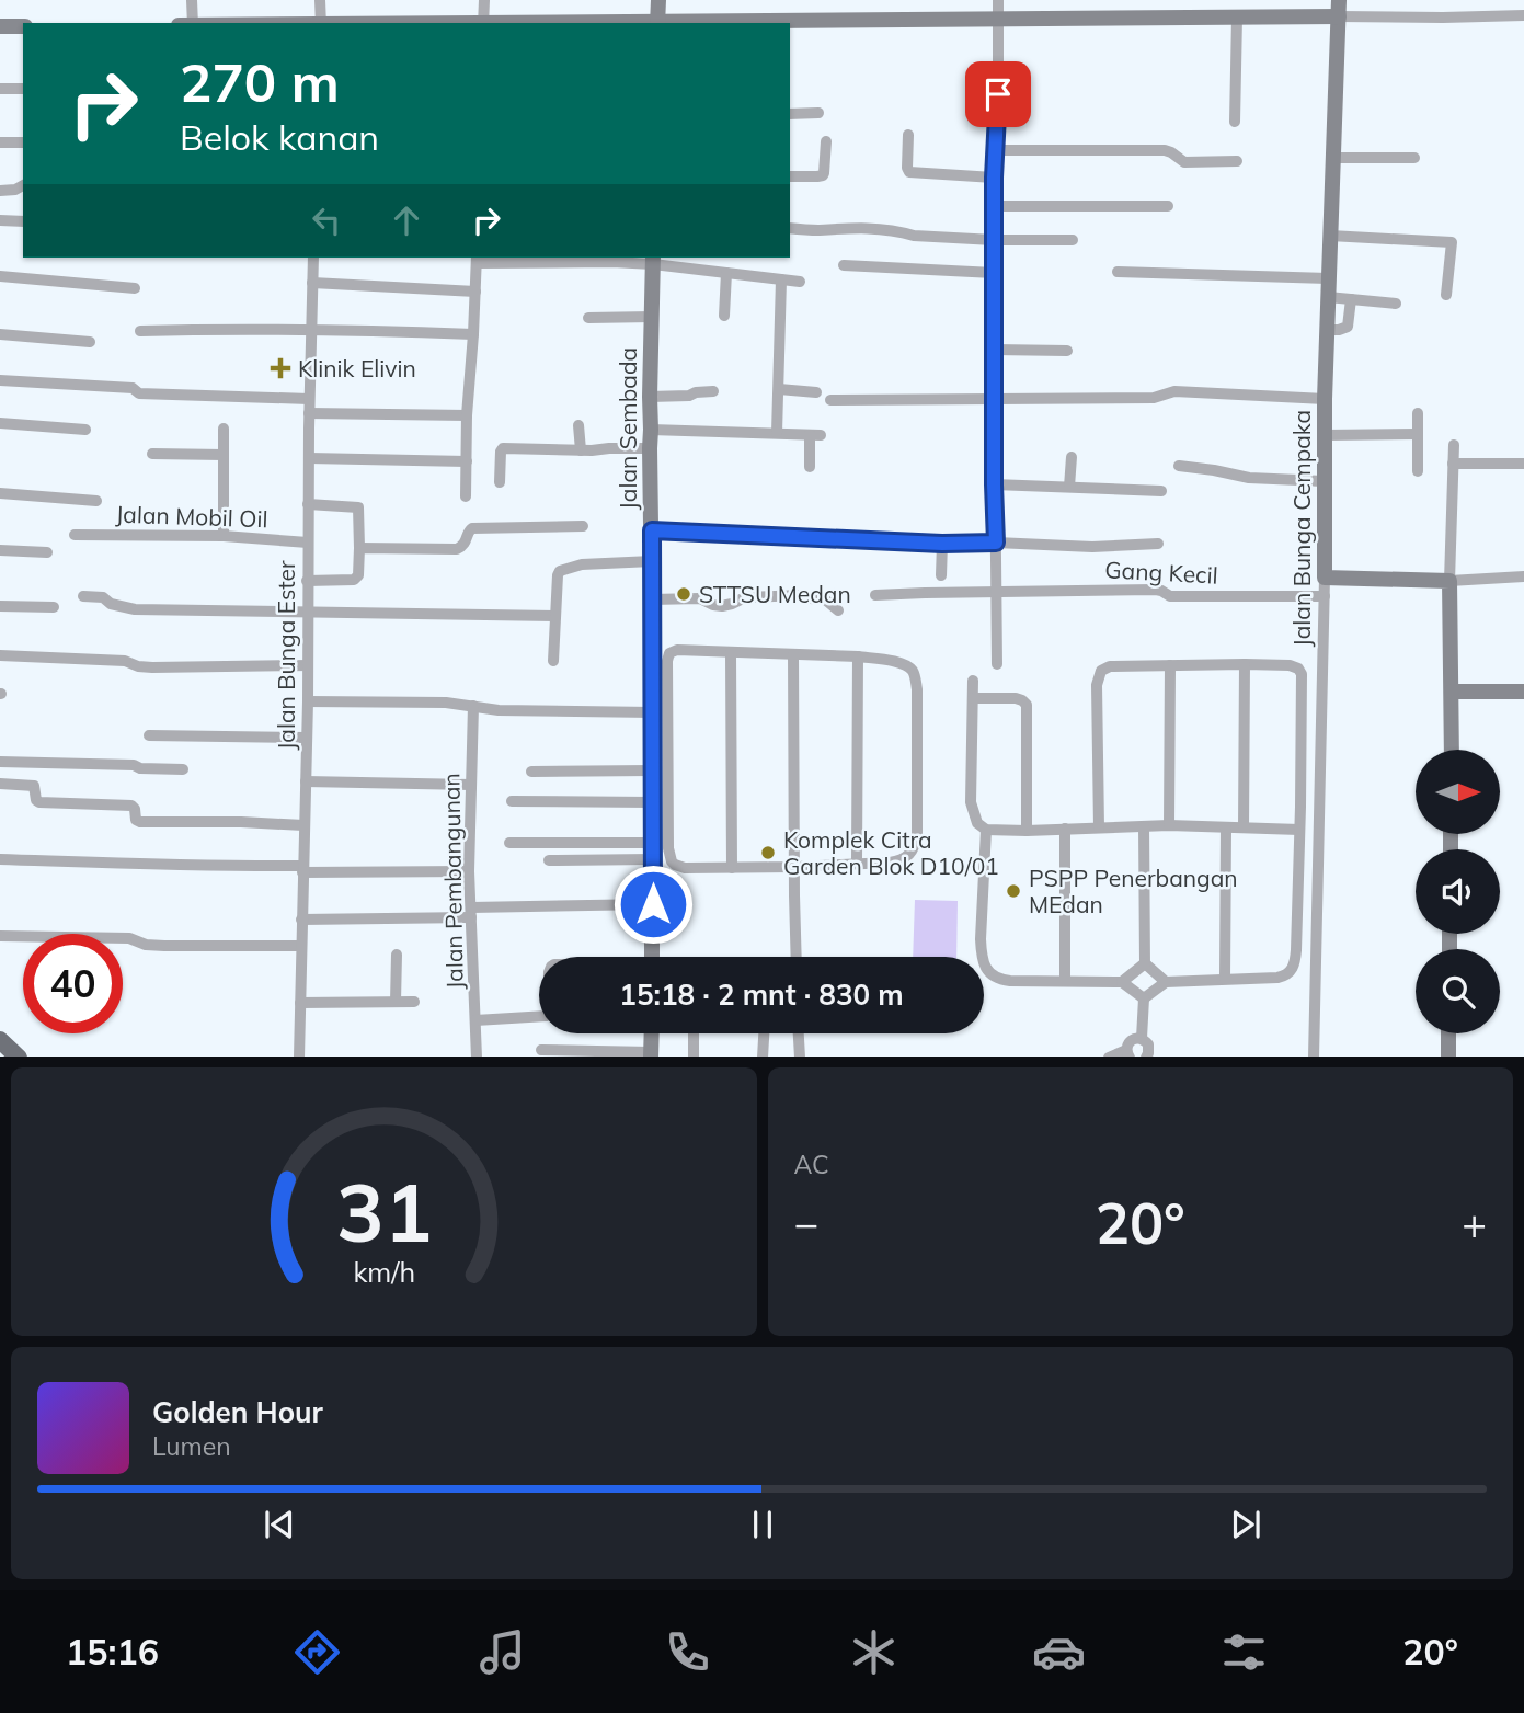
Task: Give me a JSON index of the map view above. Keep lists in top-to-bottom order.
{
  "streets": {
    "street": [
      "Jalan Sembada",
      "Jalan Mobil Oil",
      "Jalan Bunga Cempaka",
      "Gang Kecil",
      "Jalan Bunga Ester",
      "Jalan Pembangunan"
    ]
  },
  "crossings": [
    ["Jalan Mobil Oil", "Jalan Bunga Ester"],
    ["Jalan Bunga Cempaka", "Gang Kecil"]
  ],
  "places": {
    "health": ["Klinik Elivin"],
    "other": ["STTSU Medan", "Komplek Citra Garden Blok D10/01", "PSPP Penerbangan MEdan"]
  },
  "north": "right",
  "page": {
    "turn": ["270 m", "Belok kanan"],
    "limit": "40",
    "trip": "15:18 · 2 mnt · 830 m",
    "tile": "AC",
    "heat": ["−", "20°", "+"],
    "song": ["Golden Hour", "Lumen"],
    "tabs": ["15:16", "20°"],
    "gauge": ["31", "km/h"]
  }
}
